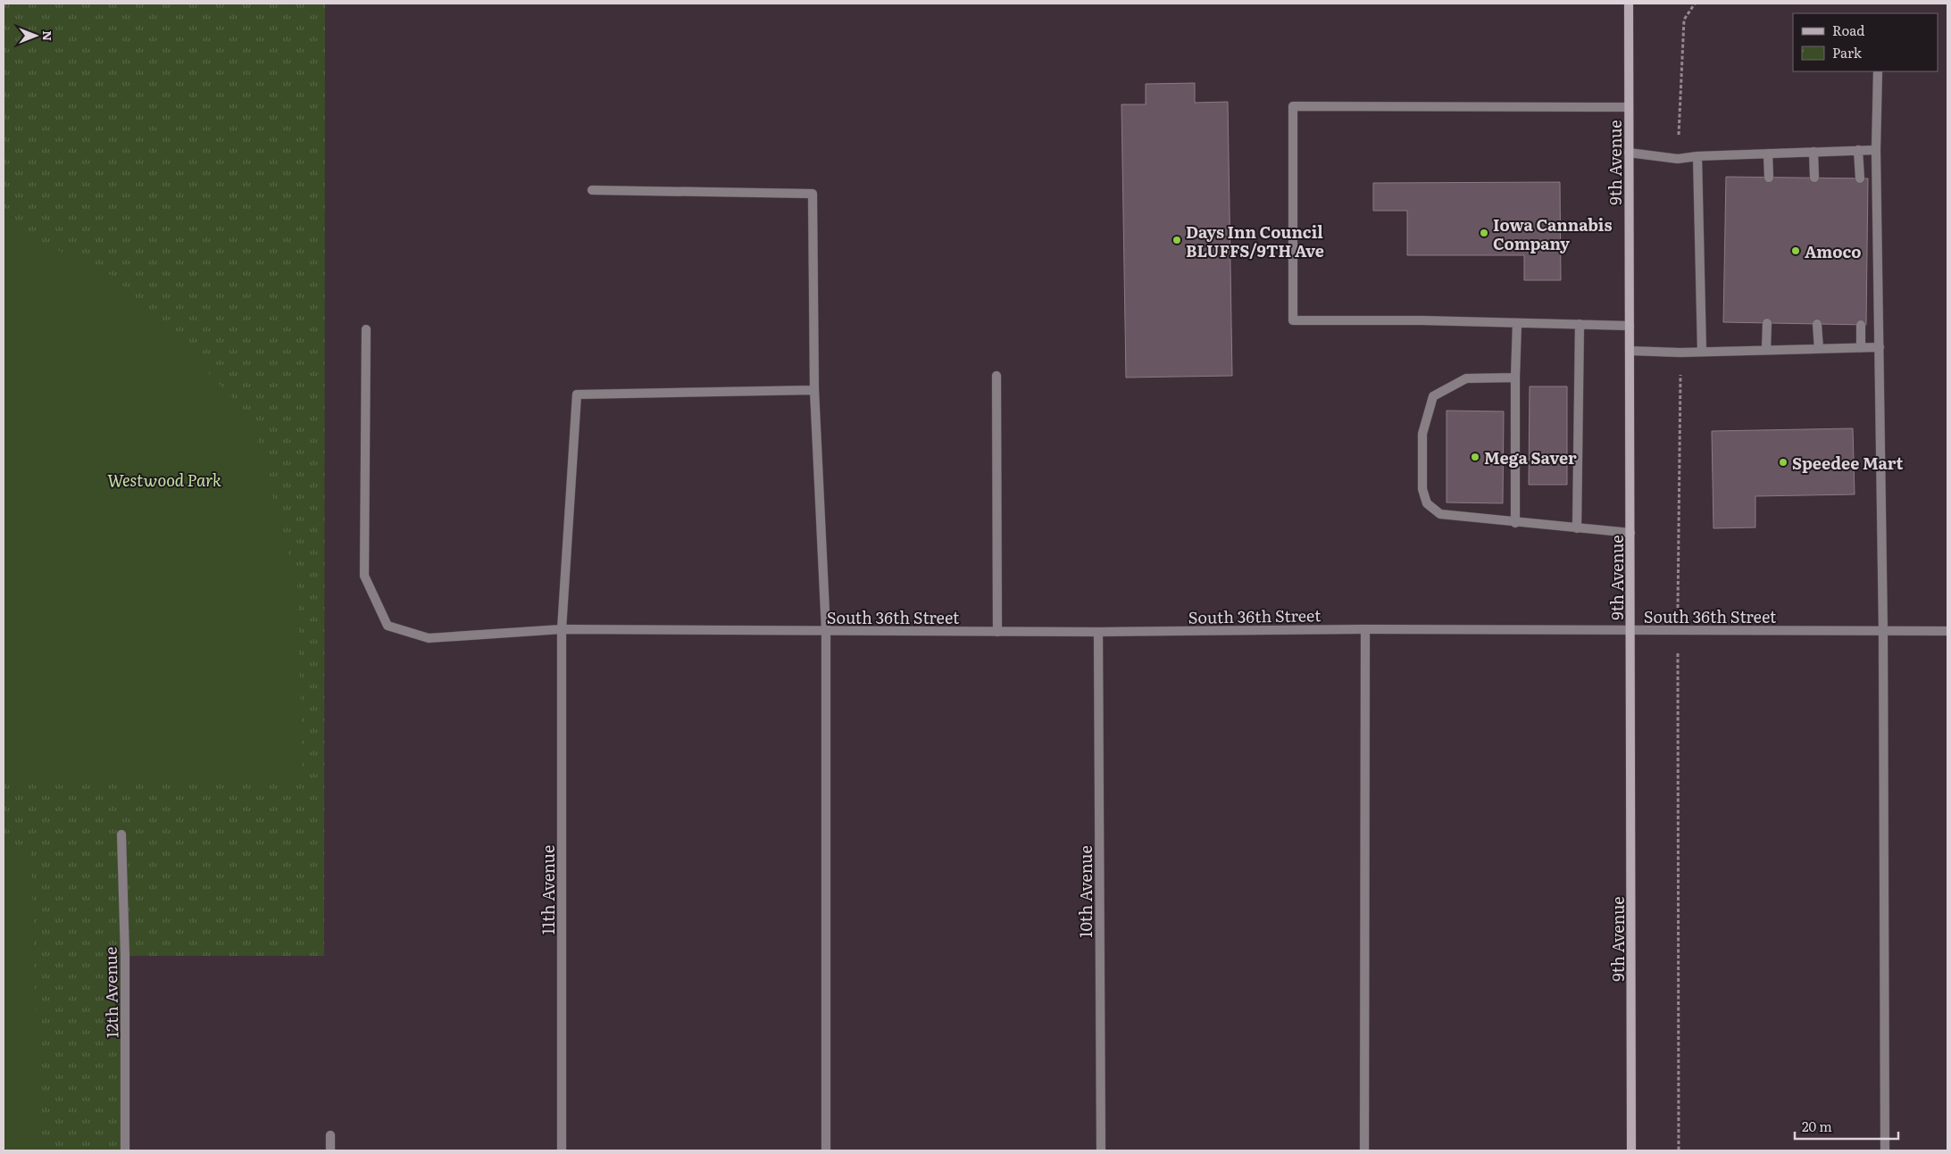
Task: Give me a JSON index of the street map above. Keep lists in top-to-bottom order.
{
  "streets": {
    "main road": ["9th Avenue"],
    "street": [
      "South 36th Street",
      "11th Avenue",
      "10th Avenue",
      "12th Avenue"
    ]
  },
  "crossings": [
    ["9th Avenue", "South 36th Street"],
    ["South 36th Street", "11th Avenue"],
    ["South 36th Street", "10th Avenue"]
  ],
  "parks": ["Westwood Park"],
  "places": [
    "Iowa Cannabis Company",
    "Days Inn Council BLUFFS/9TH Ave",
    "Amoco",
    "Mega Saver",
    "Speedee Mart"
  ],
  "legend": ["Road", "Park"],
  "scale_bar": "20 m",
  "north": "right"
}
